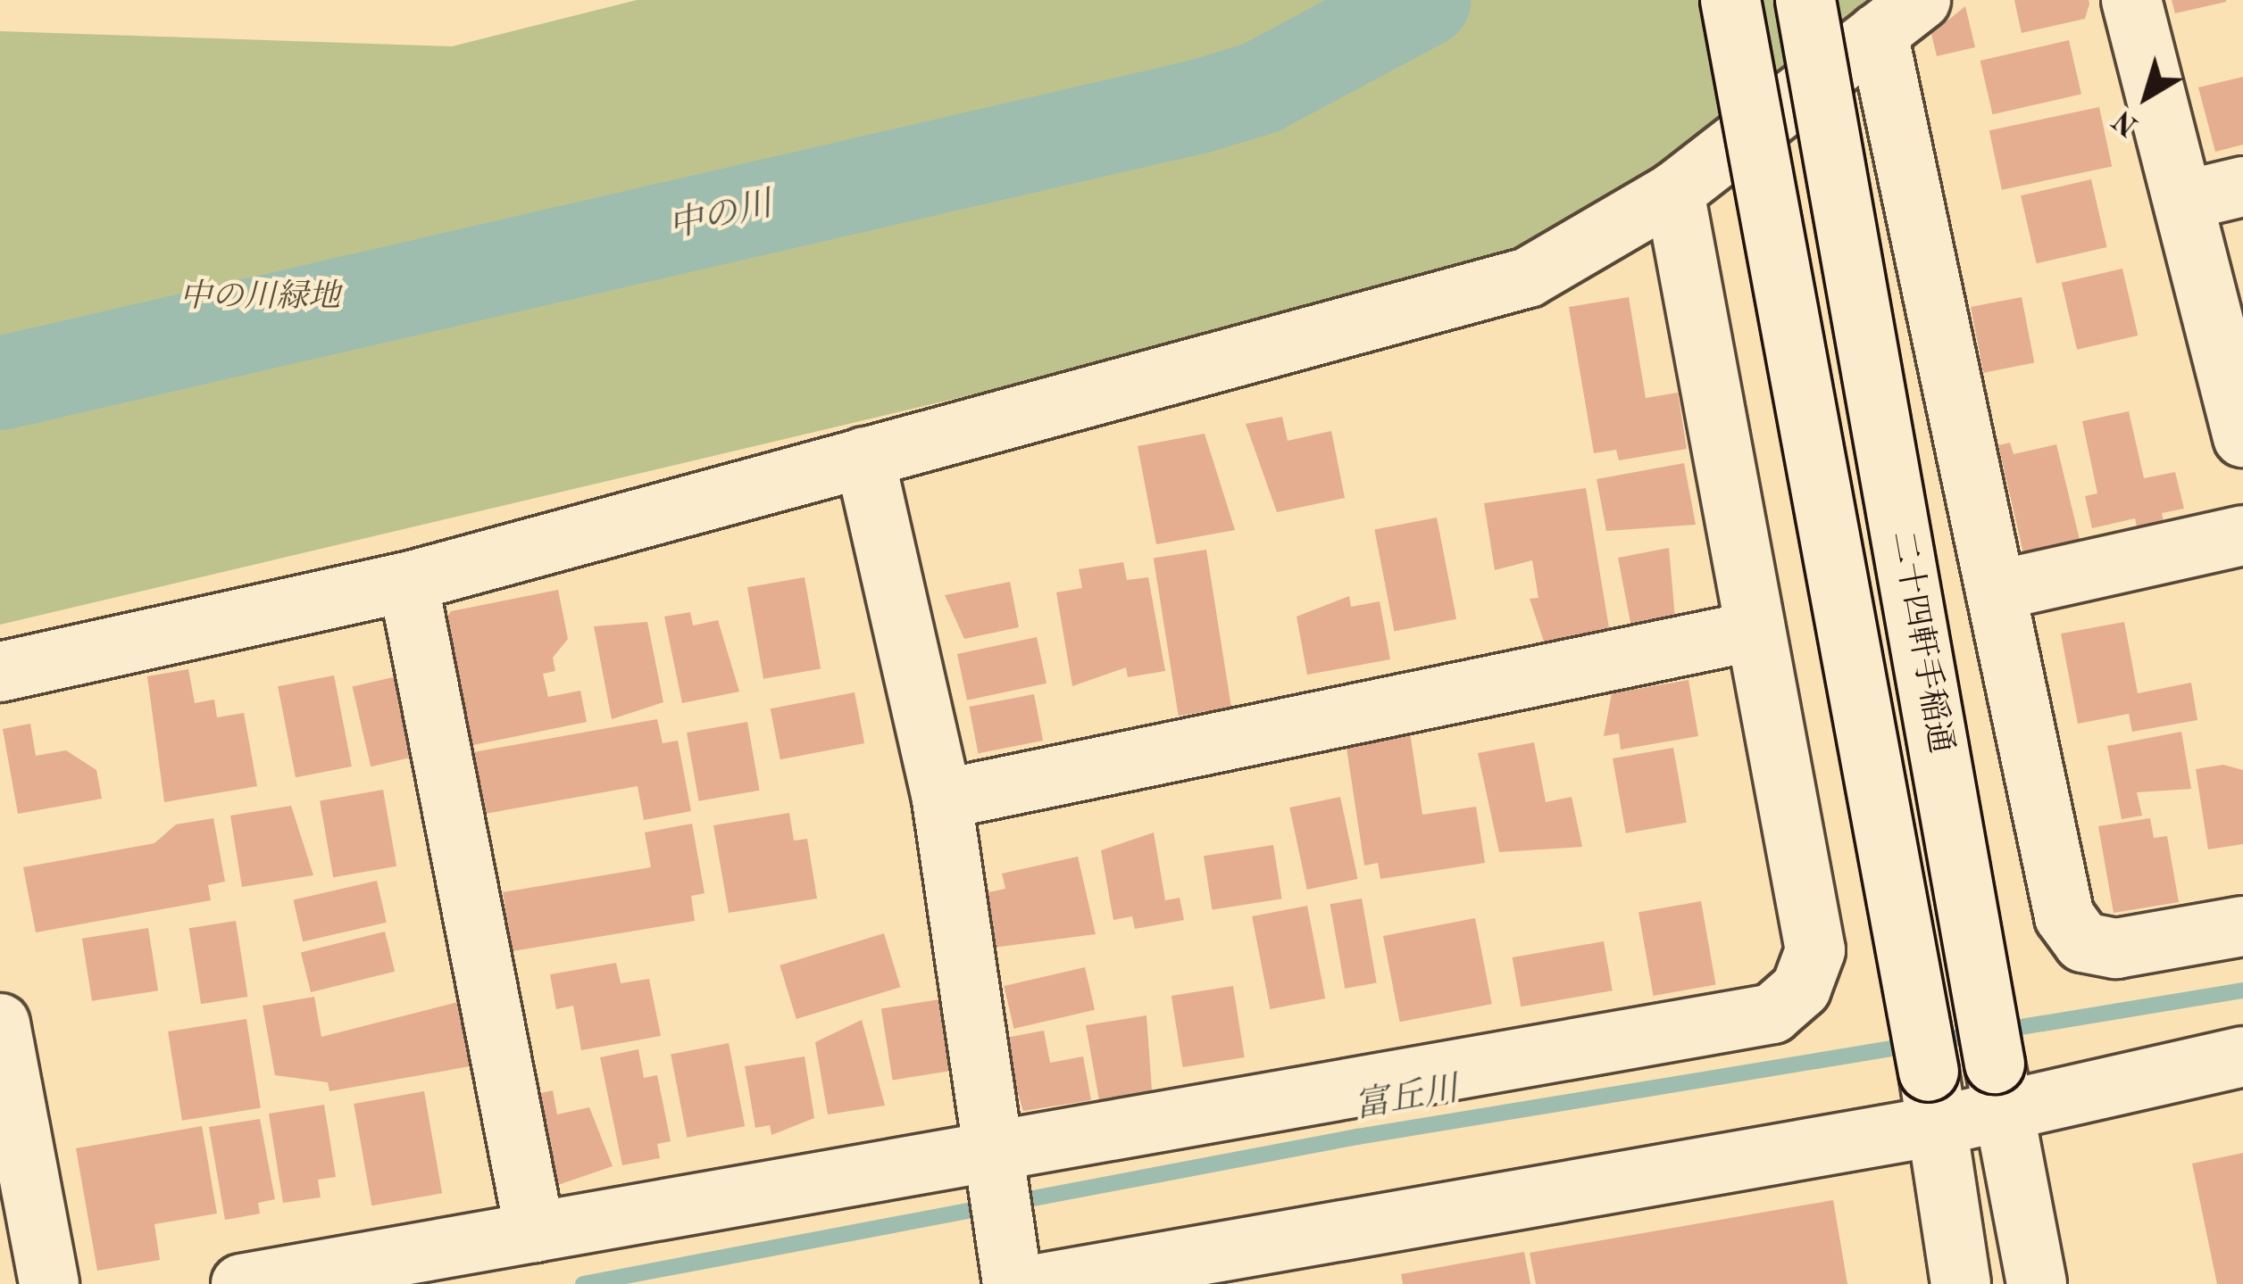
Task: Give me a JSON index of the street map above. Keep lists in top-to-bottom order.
{
  "streets": {
    "street": ["二十四軒手稲通"]
  },
  "water": ["中の川", "富丘川"],
  "parks": ["中の川緑地"],
  "north": "bottom left"
}
